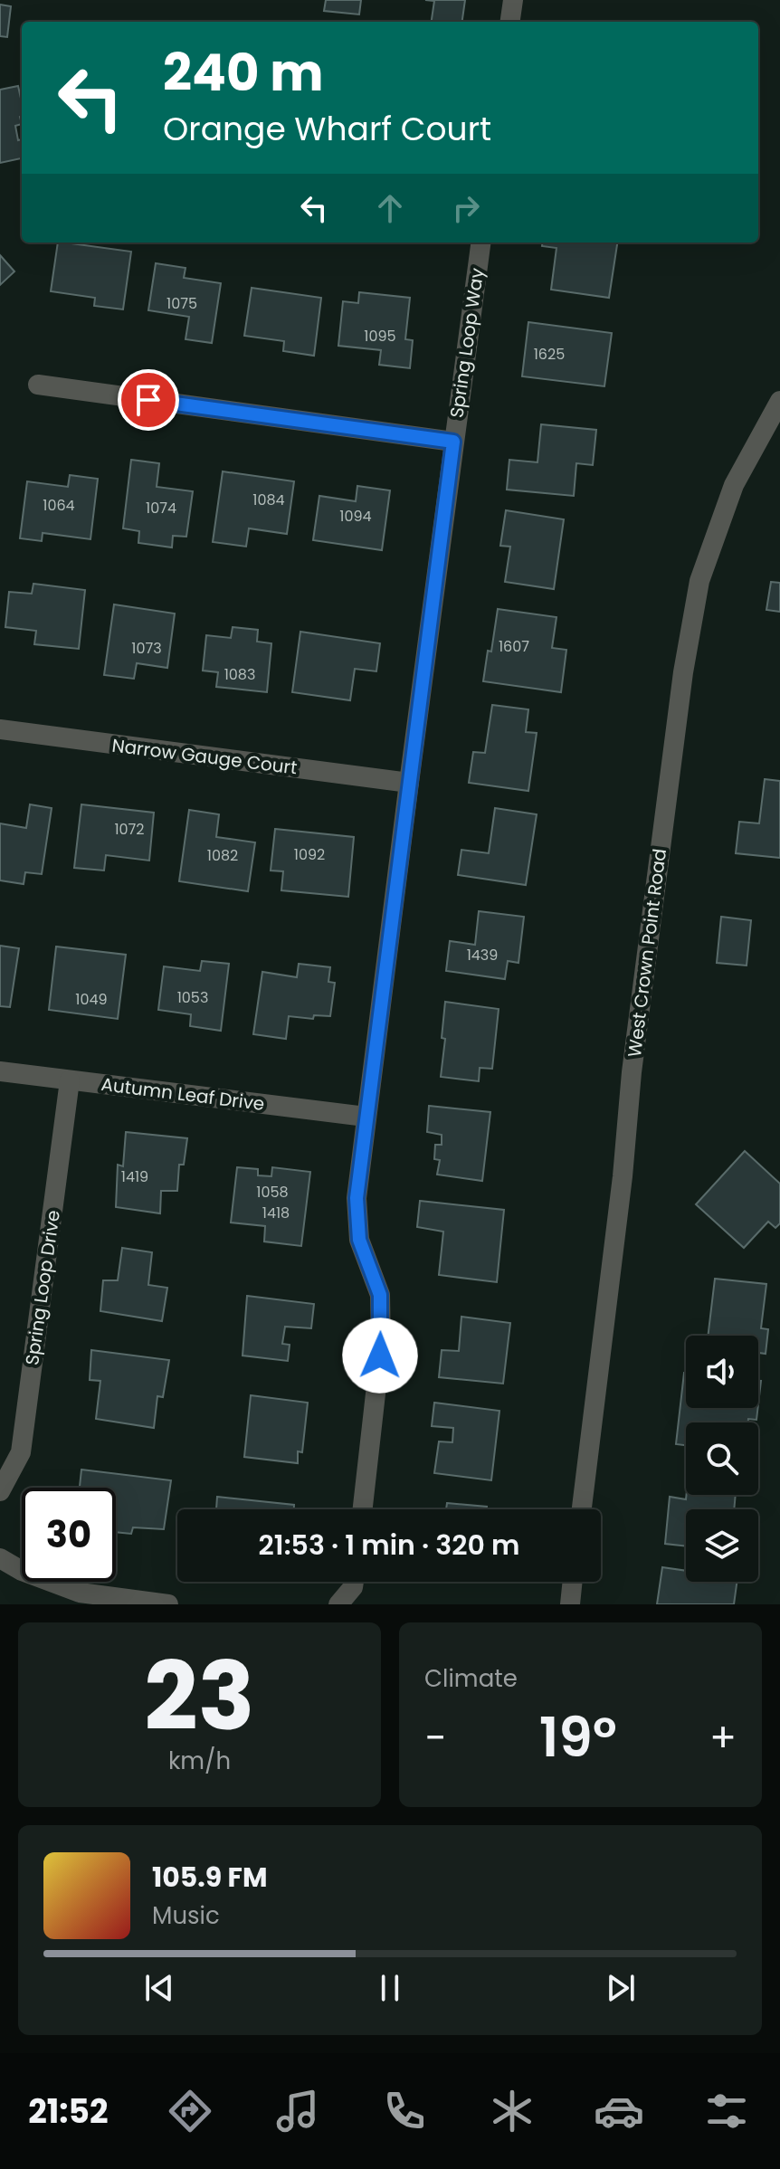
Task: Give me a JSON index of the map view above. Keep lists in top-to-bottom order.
{
  "streets": {
    "street": [
      "Spring Loop Way",
      "Narrow Gauge Court",
      "West Crown Point Road",
      "Autumn Leaf Drive",
      "Spring Loop Drive"
    ]
  },
  "crossings": [
    ["Spring Loop Way", "Narrow Gauge Court"],
    ["Spring Loop Way", "Autumn Leaf Drive"],
    ["Autumn Leaf Drive", "Spring Loop Drive"]
  ],
  "house_numbers": [
    "1075",
    "1095",
    "1625",
    "1084",
    "1064",
    "1074",
    "1094",
    "1607",
    "1073",
    "1083",
    "1072",
    "1092",
    "1082",
    "1439",
    "1053",
    "1049",
    "1419",
    "1058",
    "1418"
  ],
  "page": {
    "turn": ["240 m", "Orange Wharf Court"],
    "limit": "30",
    "trip": "21:53 · 1 min · 320 m",
    "tile": [
      ["23", "km/h"],
      "Climate"
    ],
    "heat": ["−", "19°", "+"],
    "song": ["105.9 FM", "Music"],
    "tabs": "21:52"
  }
}
